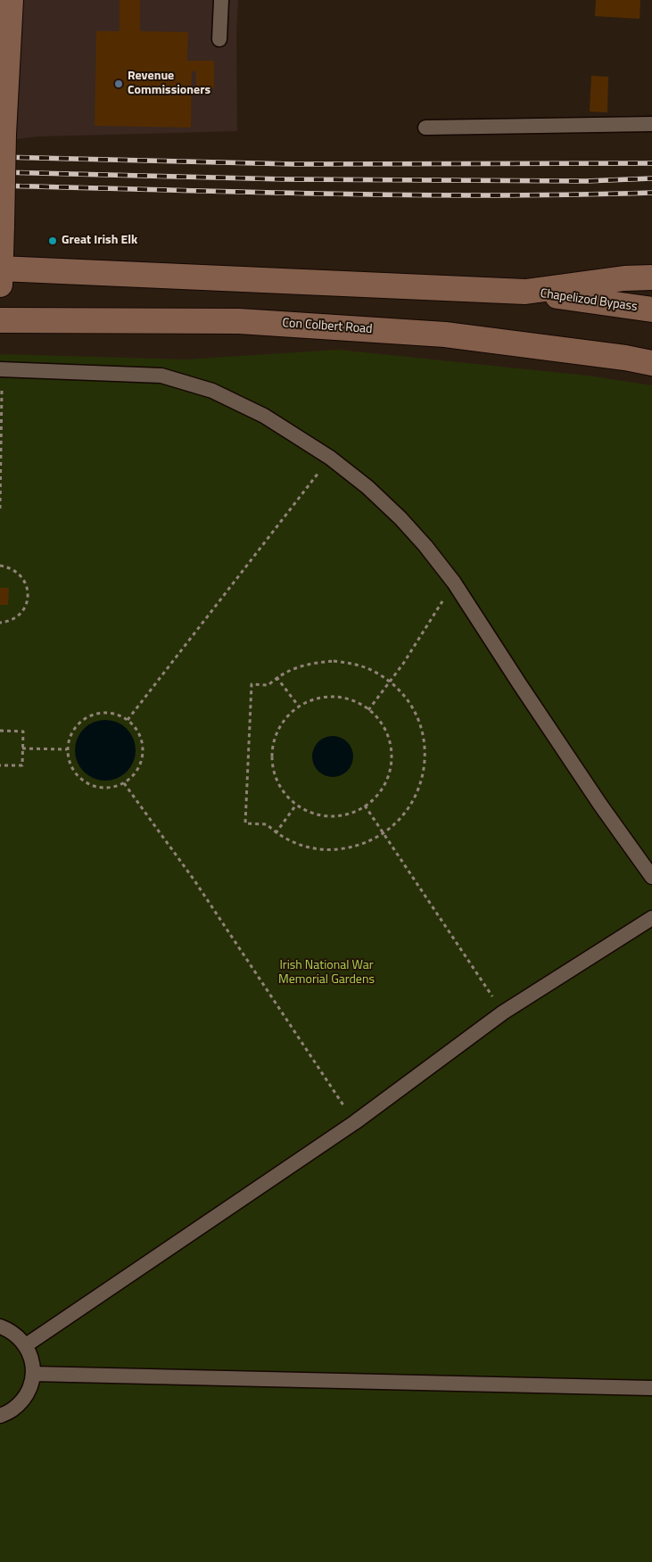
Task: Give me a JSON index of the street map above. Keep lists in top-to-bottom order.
{
  "streets": {
    "main road": ["Chapelizod Bypass", "Con Colbert Road"]
  },
  "parks": ["Irish National War Memorial Gardens"],
  "places": ["Revenue Commissioners", "Great Irish Elk"]
}
